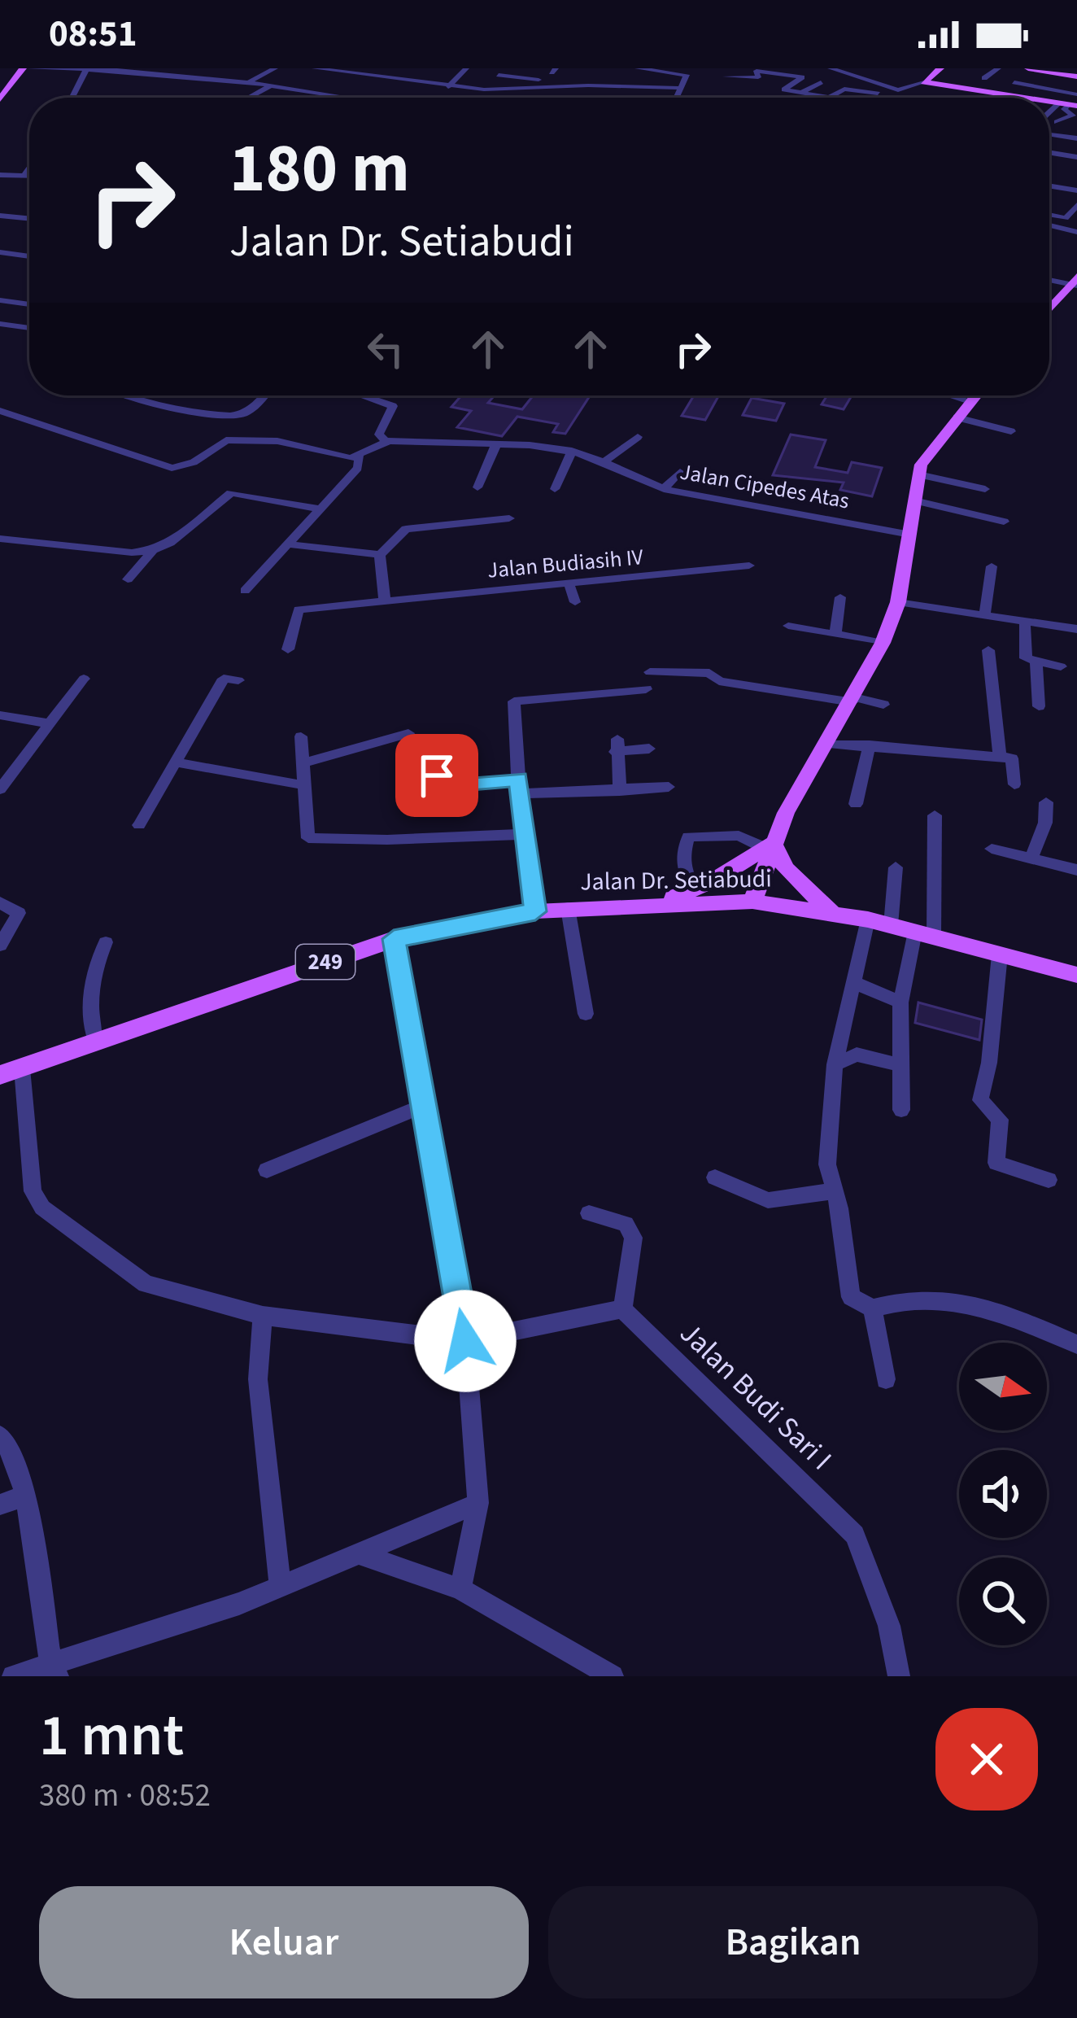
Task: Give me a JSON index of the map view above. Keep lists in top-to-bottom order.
{
  "streets": {
    "main road": ["Jalan Dr. Setiabudi", "249"],
    "street": ["Jalan Cipedes Atas", "Jalan Budiasih IV", "Jalan Budi Sari I"]
  },
  "north": "right",
  "page": {
    "status": "08:51",
    "turn": ["180 m", "Jalan Dr. Setiabudi"],
    "heading": ["1 mnt", "380 m · 08:52"],
    "buttons": ["Keluar", "Bagikan"]
  }
}
